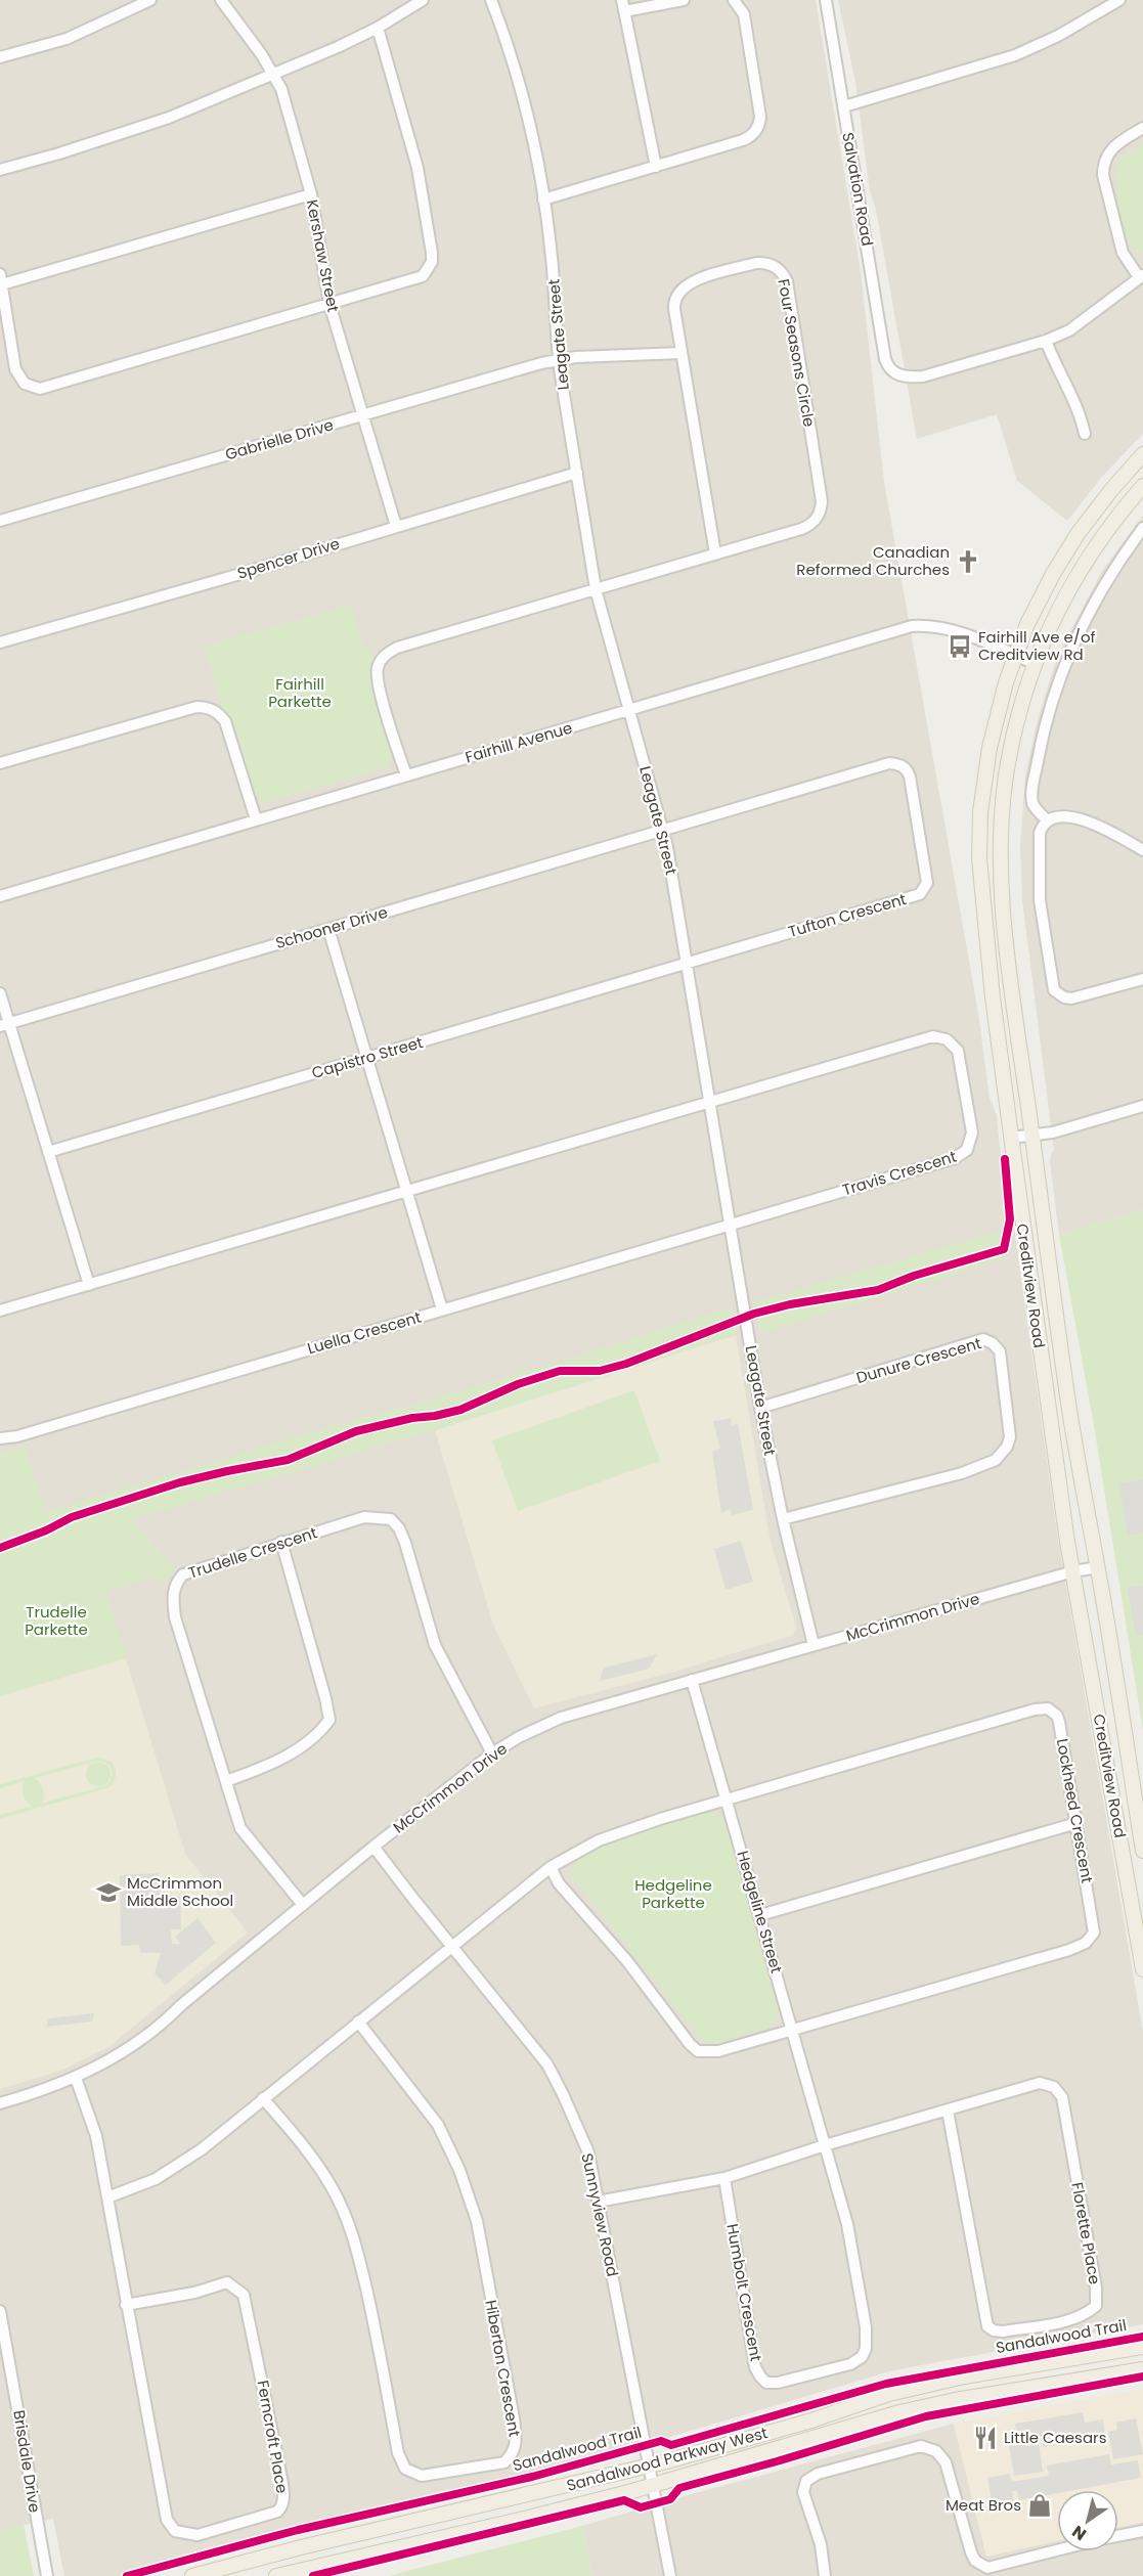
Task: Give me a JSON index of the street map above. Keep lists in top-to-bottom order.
{
  "streets": {
    "main road": ["Creditview Road", "Sandalwood Parkway West"],
    "street": [
      "Salvation Road",
      "Kershaw Street",
      "Leagate Street",
      "Four Seasons Circle",
      "Gabrielle Drive",
      "Spencer Drive",
      "Fairhill Avenue",
      "Tufton Crescent",
      "Schooner Drive",
      "Capistro Street",
      "Travis Crescent",
      "Luella Crescent",
      "Dunure Crescent",
      "Trudelle Crescent",
      "McCrimmon Drive",
      "Lockheed Crescent",
      "Hedgeline Street",
      "Sunnyview Road",
      "Florette Place",
      "Humbolt Crescent",
      "Hiberton Crescent",
      "Ferncroft Place",
      "Brisdale Drive"
    ],
    "cycle path": ["Sandalwood Trail"]
  },
  "crossings": [
    ["Kershaw Street", "Gabrielle Drive"],
    ["Kershaw Street", "Spencer Drive"],
    ["Leagate Street", "Four Seasons Circle"],
    ["Leagate Street", "Gabrielle Drive"],
    ["Leagate Street", "Spencer Drive"],
    ["Leagate Street", "Fairhill Avenue"],
    ["Leagate Street", "Tufton Crescent"],
    ["Leagate Street", "Schooner Drive"],
    ["Leagate Street", "Capistro Street"],
    ["Leagate Street", "Travis Crescent"],
    ["Leagate Street", "Luella Crescent"],
    ["Leagate Street", "Dunure Crescent"],
    ["Leagate Street", "McCrimmon Drive"],
    ["Four Seasons Circle", "Gabrielle Drive"],
    ["Four Seasons Circle", "Fairhill Avenue"],
    ["Fairhill Avenue", "Creditview Road"],
    ["Tufton Crescent", "Schooner Drive"],
    ["Tufton Crescent", "Capistro Street"],
    ["Travis Crescent", "Luella Crescent"],
    ["Creditview Road", "McCrimmon Drive"],
    ["Trudelle Crescent", "McCrimmon Drive"],
    ["McCrimmon Drive", "Hedgeline Street"],
    ["McCrimmon Drive", "Sunnyview Road"],
    ["McCrimmon Drive", "Ferncroft Place"],
    ["Lockheed Crescent", "Hedgeline Street"],
    ["Hedgeline Street", "Florette Place"],
    ["Hedgeline Street", "Humbolt Crescent"],
    ["Sunnyview Road", "Florette Place"],
    ["Sunnyview Road", "Sandalwood Parkway West"],
    ["Florette Place", "Humbolt Crescent"]
  ],
  "parks": ["Fairhill Parkette", "Trudelle Parkette", "Hedgeline Parkette"],
  "places": {
    "church": ["Canadian Reformed Churches"],
    "bus stop": ["Fairhill Ave e/of Creditview Rd"],
    "school or university": ["McCrimmon Middle School"],
    "restaurant": ["Little Caesars"],
    "shop": ["Meat Bros"]
  },
  "north": "bottom left"
}
